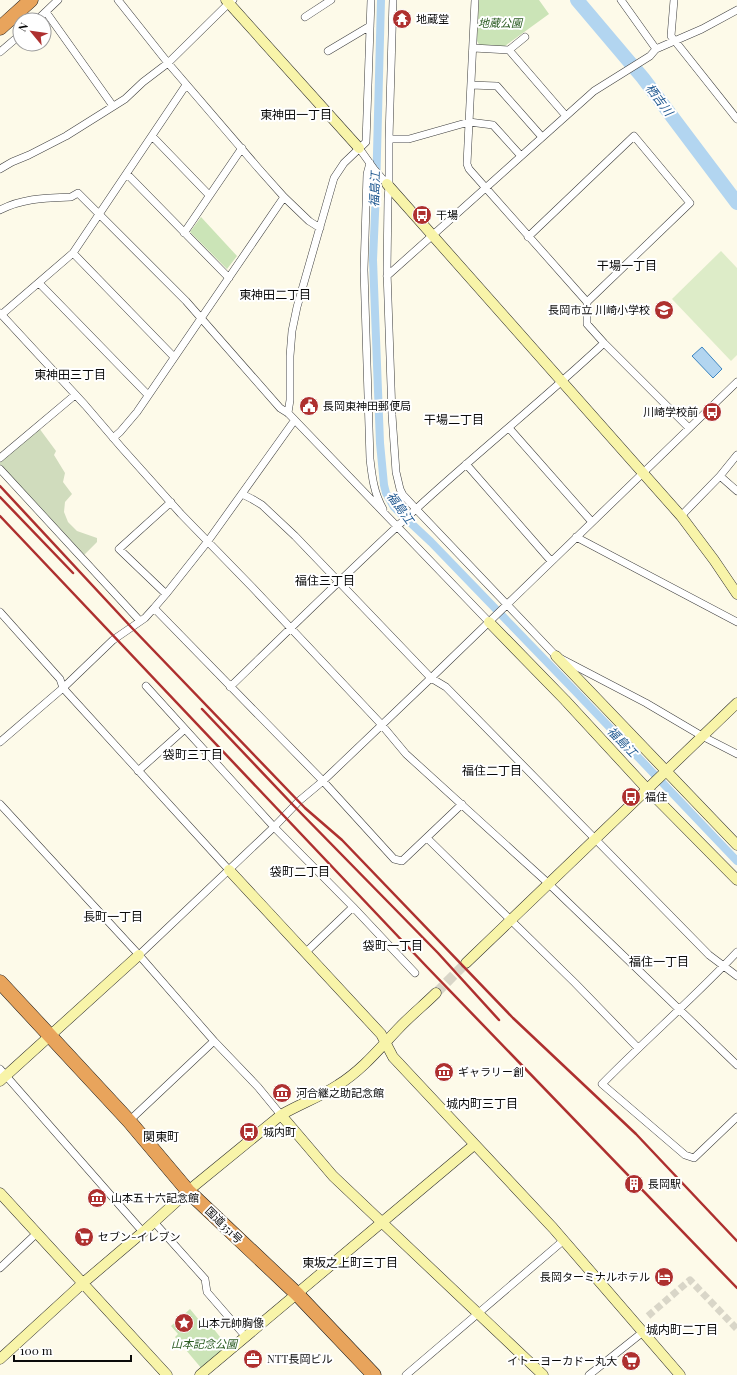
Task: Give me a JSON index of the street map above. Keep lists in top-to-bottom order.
{
  "streets": {
    "highway": ["国道351号"]
  },
  "districts": [
    "東神田一丁目",
    "干場一丁目",
    "東神田二丁目",
    "東神田三丁目",
    "干場二丁目",
    "福住三丁目",
    "袋町三丁目",
    "福住二丁目",
    "袋町二丁目",
    "長町一丁目",
    "袋町一丁目",
    "福住一丁目",
    "城内町三丁目",
    "関東町",
    "東坂之上町三丁目",
    "城内町二丁目"
  ],
  "water": ["栖吉川", "福島江"],
  "parks": ["地蔵公園", "山本記念公園"],
  "places": {
    "temple": ["地蔵堂"],
    "bus stop": [
      "干場",
      "川崎学校前",
      "福住",
      "城内町"
    ],
    "school or university": ["長岡市立 川崎小学校"],
    "public building": ["長岡東神田郵便局"],
    "museum": ["ギャラリー創", "河合継之助記念館", "山本五十六記念館"],
    "building": ["長岡駅"],
    "supermarket": ["セブン-イレブン", "イトーヨーカドー丸大"],
    "hotel": ["長岡ターミナルホテル"],
    "place": ["山本元帥胸像"],
    "office": ["NTT長岡ビル"]
  },
  "scale_bar": "100 m",
  "north": "top left"
}
